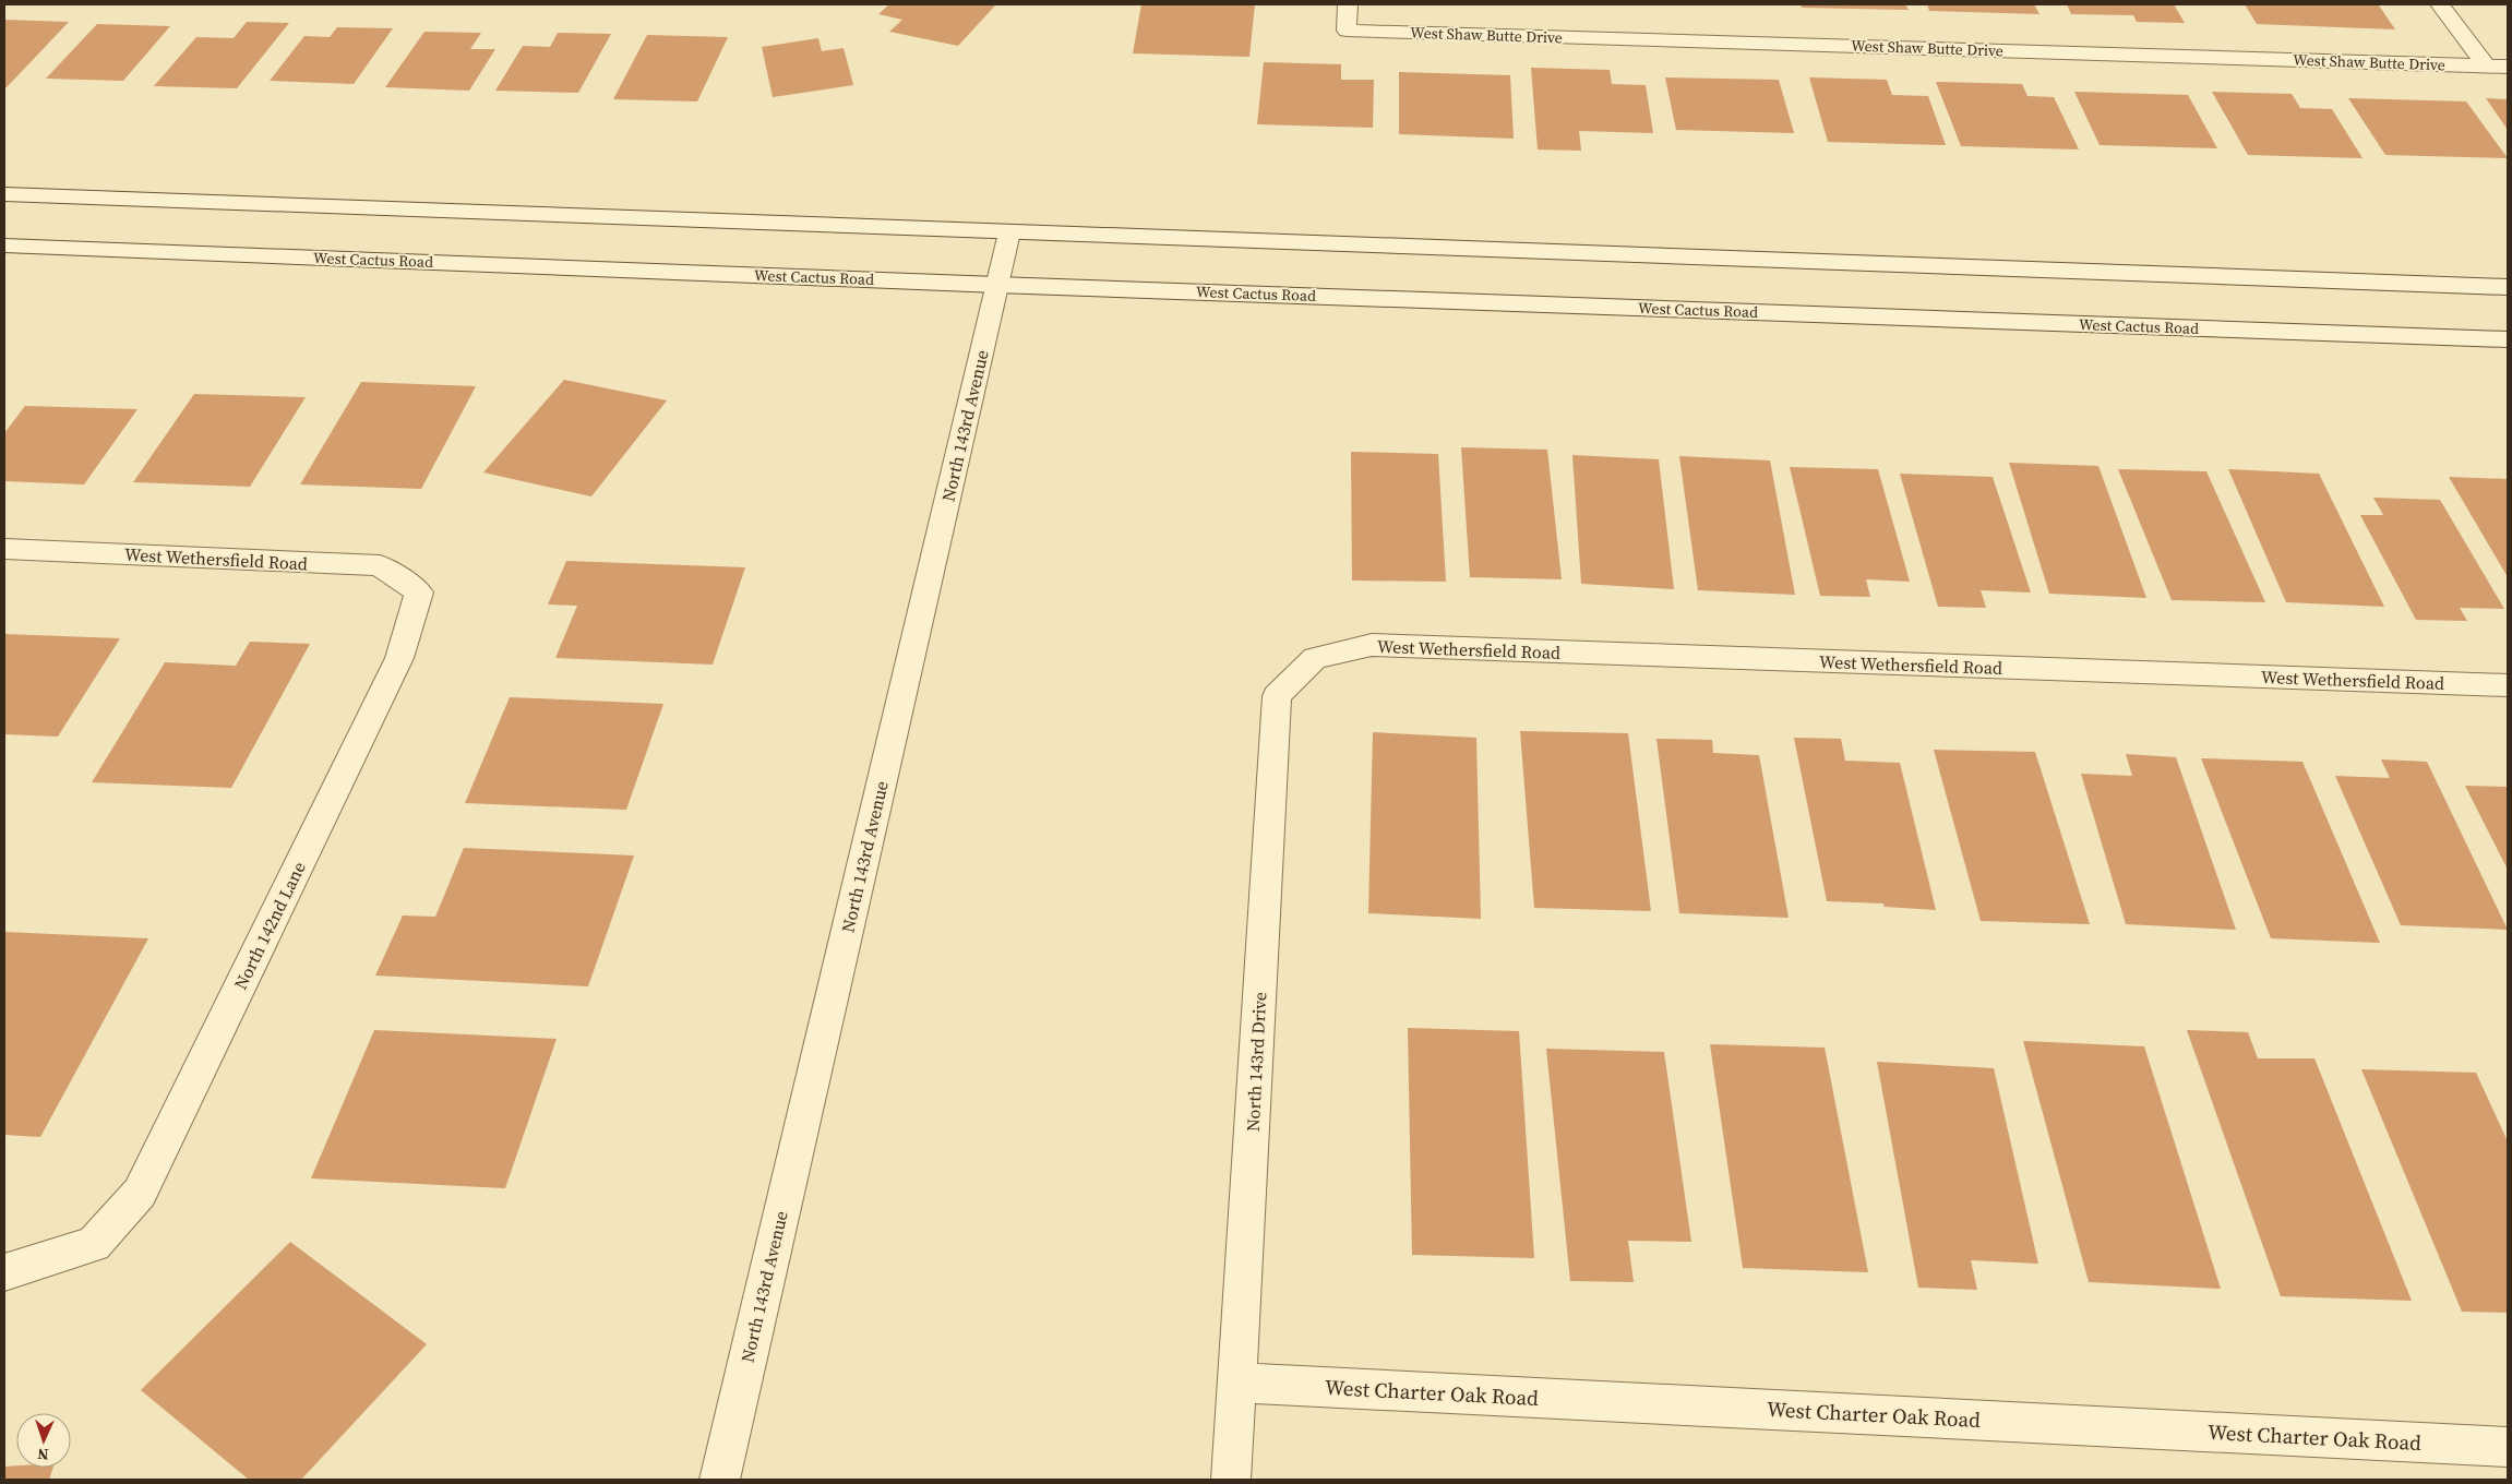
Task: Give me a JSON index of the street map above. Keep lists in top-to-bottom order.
{
  "streets": {
    "street": [
      "West Shaw Butte Drive",
      "West Cactus Road",
      "North 143rd Avenue",
      "West Wethersfield Road",
      "North 142nd Lane",
      "North 143rd Drive",
      "West Charter Oak Road"
    ]
  },
  "crossings": [
    ["West Cactus Road", "North 143rd Avenue"],
    ["West Wethersfield Road", "North 142nd Lane"],
    ["West Wethersfield Road", "North 143rd Drive"],
    ["North 143rd Drive", "West Charter Oak Road"]
  ],
  "north": "bottom"
}
